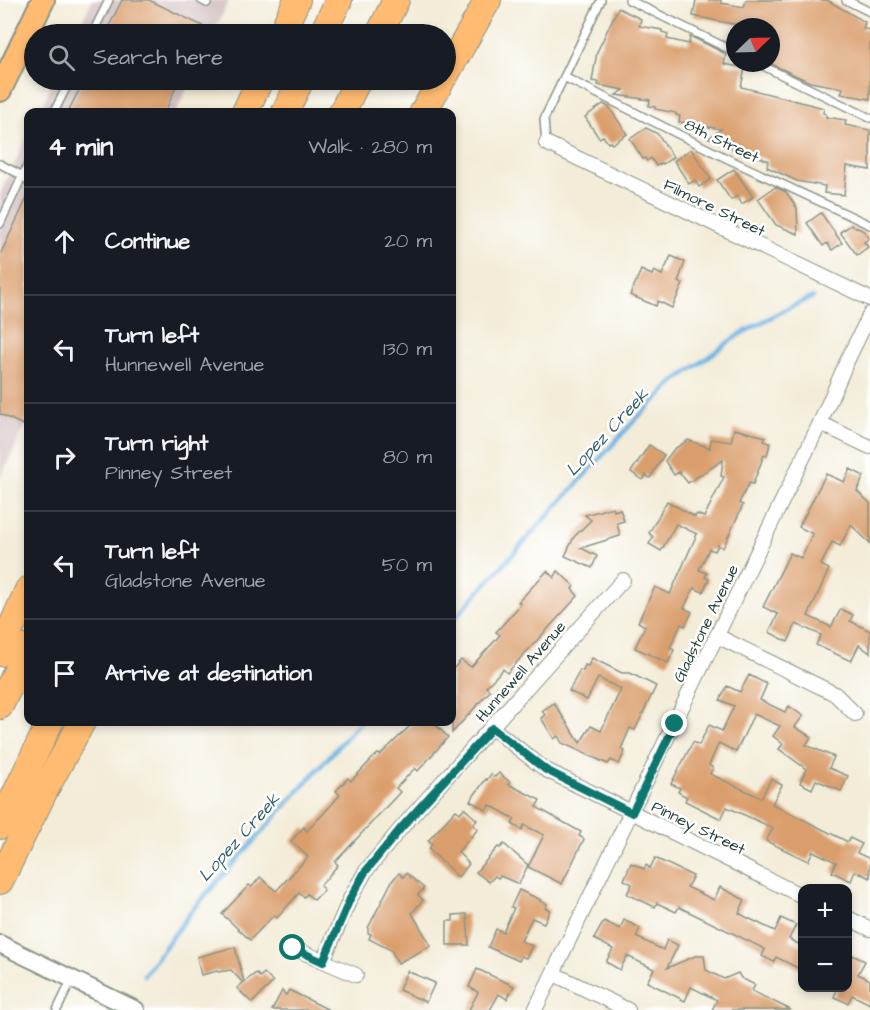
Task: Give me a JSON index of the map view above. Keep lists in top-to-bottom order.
{
  "streets": {
    "street": [
      "Filmore Street",
      "Gladstone Avenue",
      "Hunnewell Avenue",
      "Pinney Street"
    ],
    "lane": ["8th Street"]
  },
  "crossings": [
    ["Gladstone Avenue", "Pinney Street"],
    ["Hunnewell Avenue", "Pinney Street"]
  ],
  "water": ["Lopez Creek"],
  "north": "top right",
  "page": {
    "search": "Search here",
    "heading": ["4 min", "Walk · 280 m"],
    "list": [
      ["Continue", "20 m"],
      ["Turn left", "Hunnewell Avenue", "130 m"],
      ["Turn right", "Pinney Street", "80 m"],
      ["Turn left", "Gladstone Avenue", "50 m"],
      "Arrive at destination"
    ],
    "map_buttons": ["+", "−"]
  }
}
